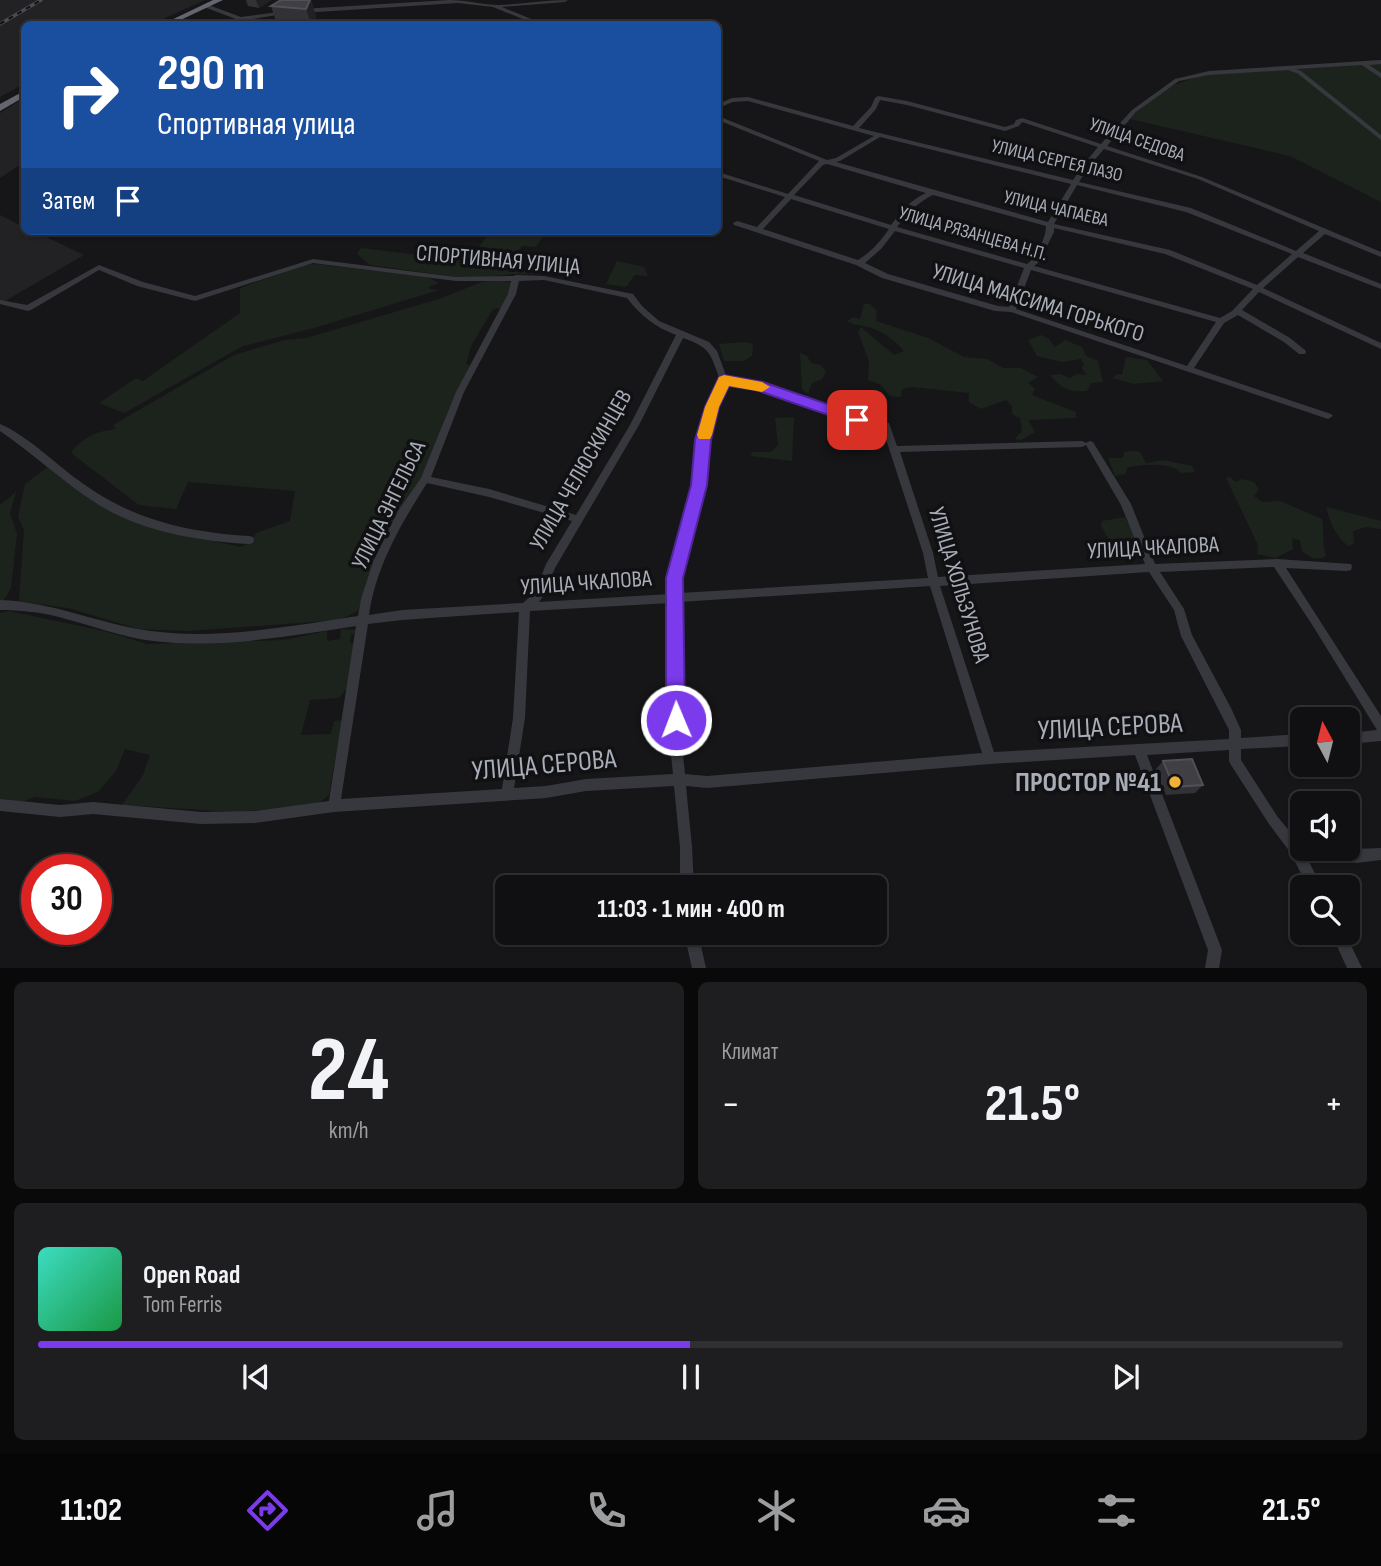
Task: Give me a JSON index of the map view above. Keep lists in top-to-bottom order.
{
  "streets": {
    "street": [
      "УЛИЦА СЕДОВА",
      "УЛИЦА СЕРГЕЯ ЛАЗО",
      "УЛИЦА ЧАПАЕВА",
      "УЛИЦА РЯЗАНЦЕВА Н.П.",
      "СПОРТИВНАЯ УЛИЦА",
      "УЛИЦА МАКСИМА ГОРЬКОГО",
      "УЛИЦА ЧЕЛЮСКИНЦЕВ",
      "УЛИЦА ЭНГЕЛЬСА",
      "УЛИЦА ЧКАЛОВА",
      "УЛИЦА ХОЛЬЗУНОВА",
      "УЛИЦА СЕРОВА"
    ]
  },
  "crossings": [
    ["УЛИЦА СЕДОВА", "УЛИЦА СЕРГЕЯ ЛАЗО"],
    ["СПОРТИВНАЯ УЛИЦА", "УЛИЦА ЧЕЛЮСКИНЦЕВ"],
    ["СПОРТИВНАЯ УЛИЦА", "УЛИЦА ЭНГЕЛЬСА"],
    ["СПОРТИВНАЯ УЛИЦА", "УЛИЦА ХОЛЬЗУНОВА"],
    ["УЛИЦА ЧЕЛЮСКИНЦЕВ", "УЛИЦА ЧКАЛОВА"],
    ["УЛИЦА ЭНГЕЛЬСА", "УЛИЦА ЧКАЛОВА"],
    ["УЛИЦА ЭНГЕЛЬСА", "УЛИЦА СЕРОВА"],
    ["УЛИЦА ЧКАЛОВА", "УЛИЦА ХОЛЬЗУНОВА"],
    ["УЛИЦА ХОЛЬЗУНОВА", "УЛИЦА СЕРОВА"]
  ],
  "places": ["ПРОСТОР №41"],
  "north": "top",
  "page": {
    "turn": ["290 m", "Спортивная улица"],
    "then": "Затем",
    "limit": "30",
    "trip": "11:03 · 1 мин · 400 m",
    "tile": [
      ["24", "km/h"],
      "Климат"
    ],
    "heat": ["−", "21.5°", "+"],
    "song": ["Open Road", "Tom Ferris"],
    "tabs": ["11:02", "21.5°"]
  }
}
